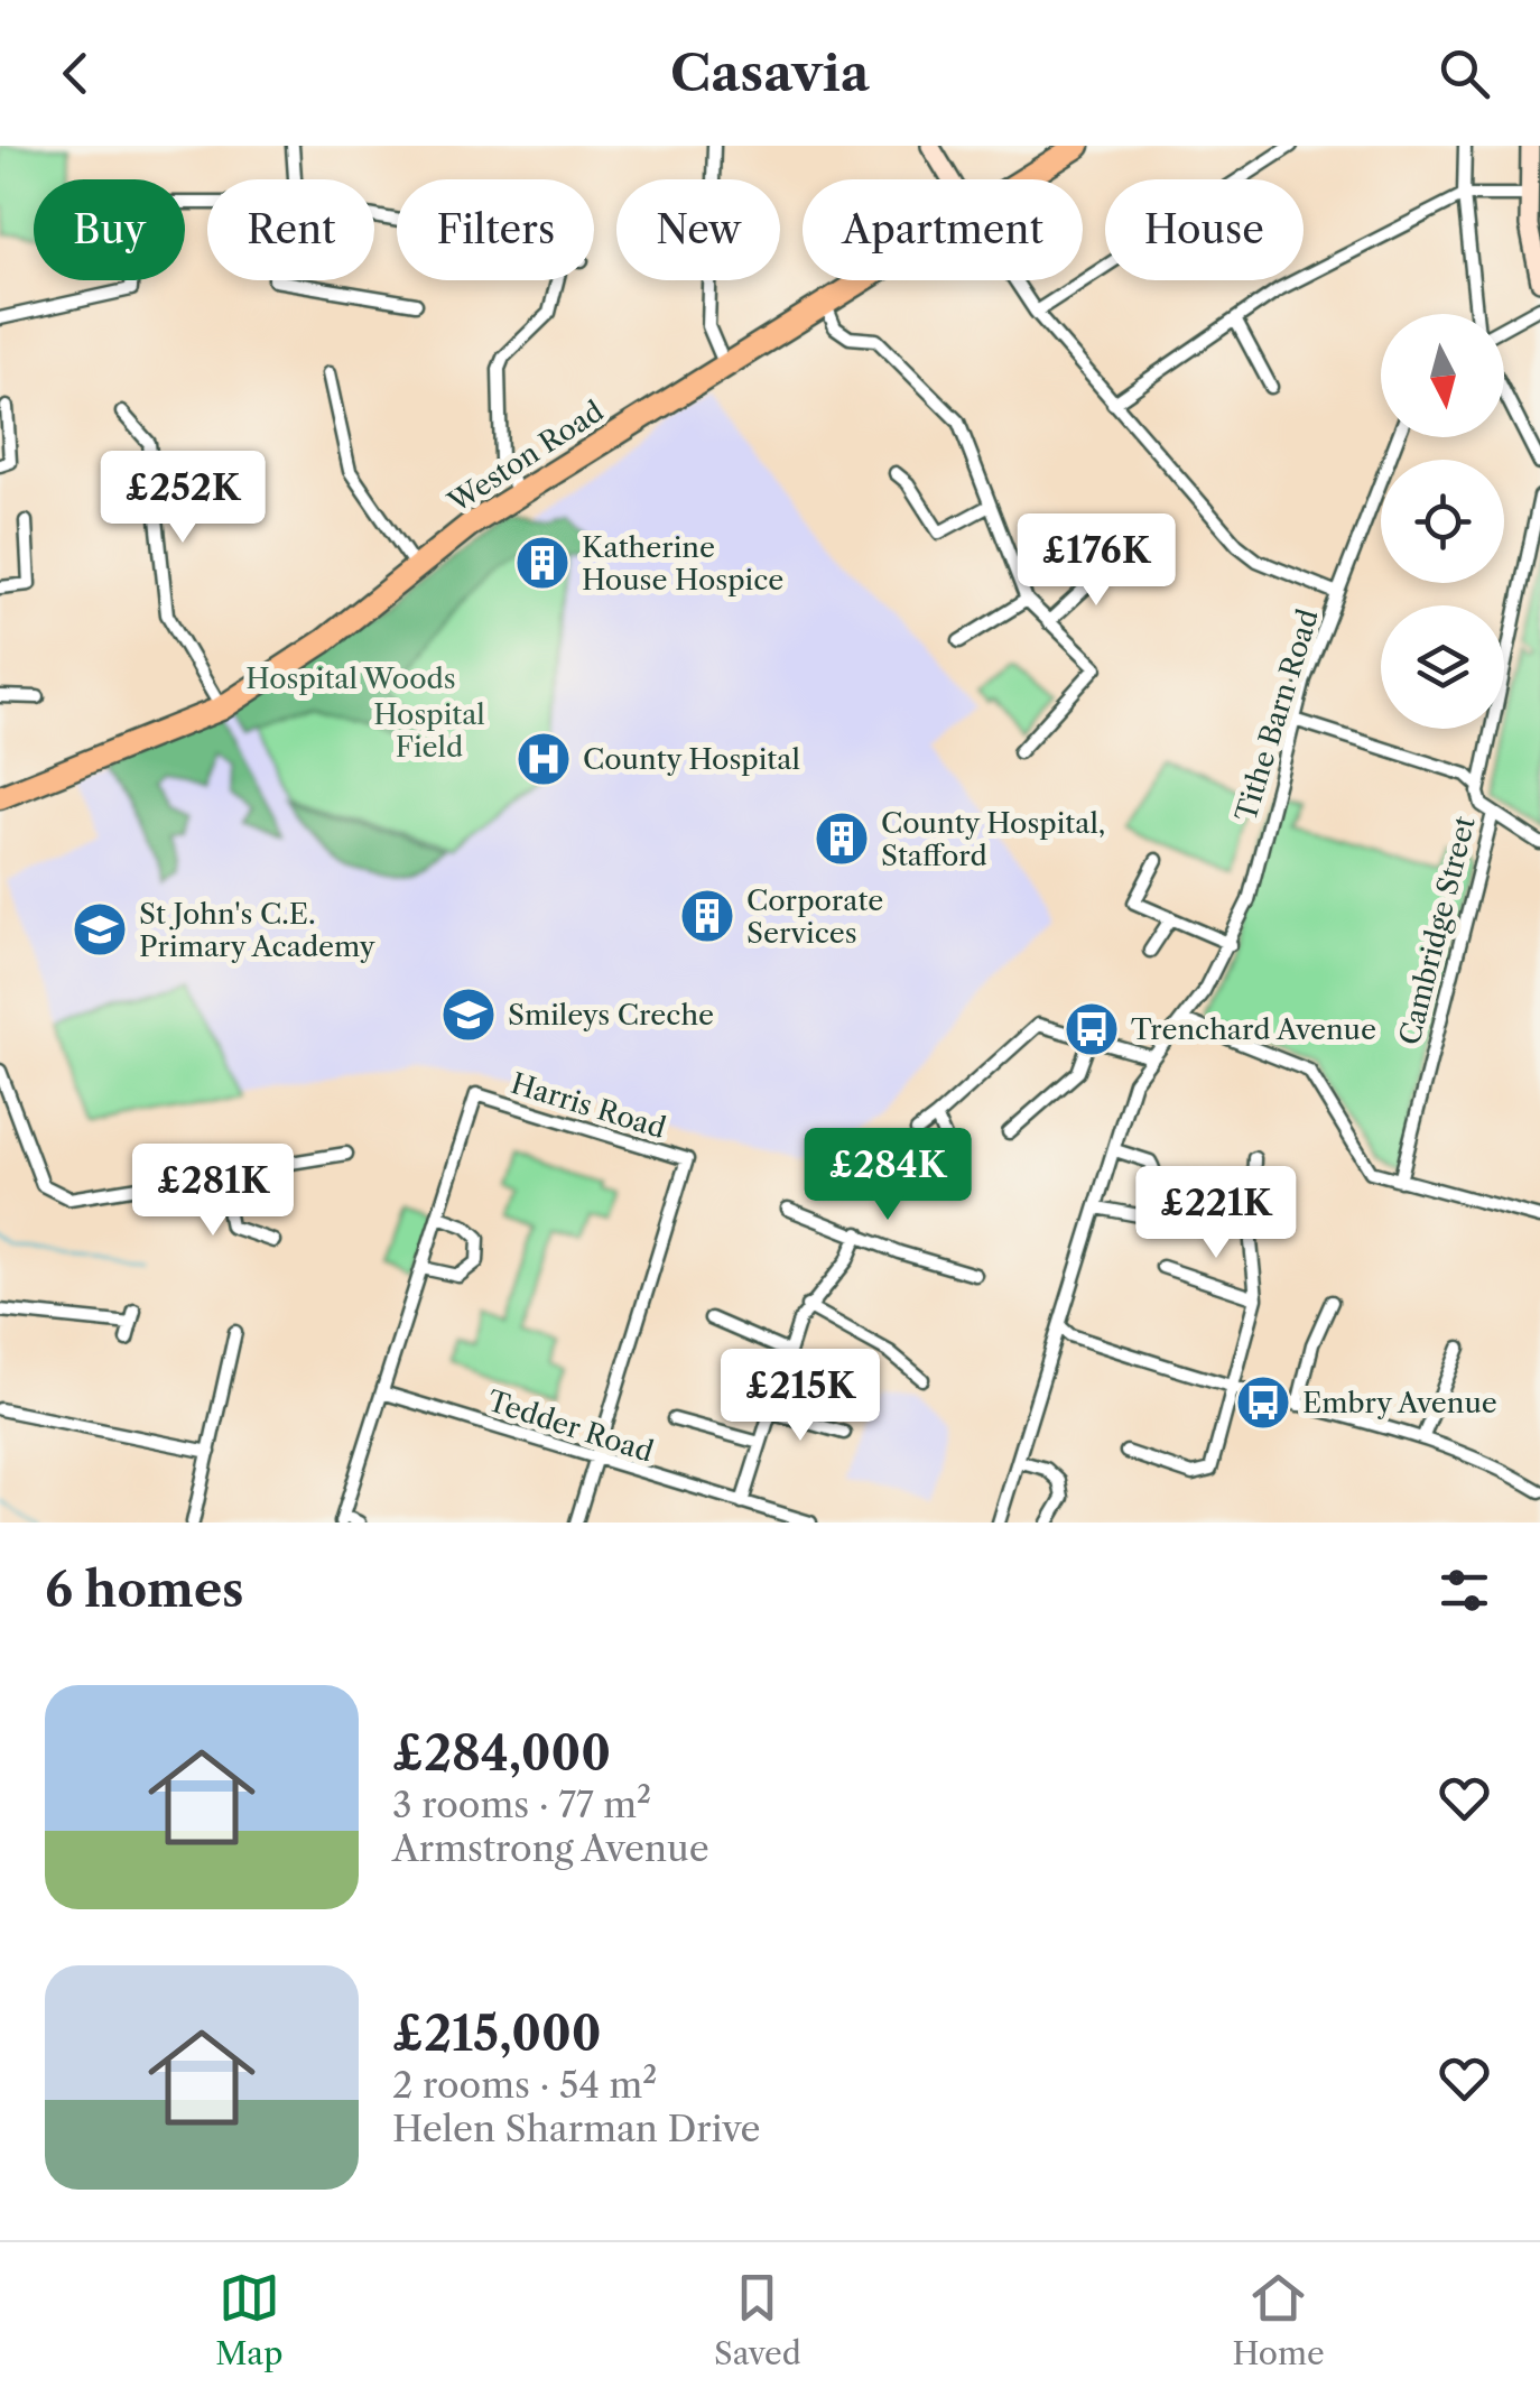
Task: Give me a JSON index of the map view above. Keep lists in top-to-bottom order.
{
  "streets": {
    "highway": ["Weston Road"],
    "street": [
      "Tithe Barn Road",
      "Cambridge Street",
      "Harris Road",
      "Tedder Road"
    ]
  },
  "crossings": [
    ["Harris Road", "Tedder Road"]
  ],
  "parks": ["Hospital Woods", "Hospital Field"],
  "places": {
    "building": ["Katherine House Hospice", "County Hospital, Stafford", "Corporate Services"],
    "hospital": ["County Hospital"],
    "school or university": ["St John's C.E. Primary Academy", "Smileys Creche"],
    "bus stop": ["Trenchard Avenue", "Embry Avenue"]
  },
  "north": "bottom",
  "page": {
    "header": "Casavia",
    "chip": [
      "Buy",
      "Rent",
      "Filters",
      "New",
      "Apartment",
      "House"
    ],
    "price": [
      "£252K",
      "£176K",
      "£284K",
      "£281K",
      "£221K",
      "£215K"
    ],
    "heading": "6 homes",
    "list": [
      {
        "name": "£284,000",
        "note": "3 rooms · 77 m² · Armstrong Avenue"
      },
      {
        "name": "£215,000",
        "note": "2 rooms · 54 m² · Helen Sharman Drive"
      }
    ],
    "tabs": ["Map", "Saved", "Home"]
  }
}
